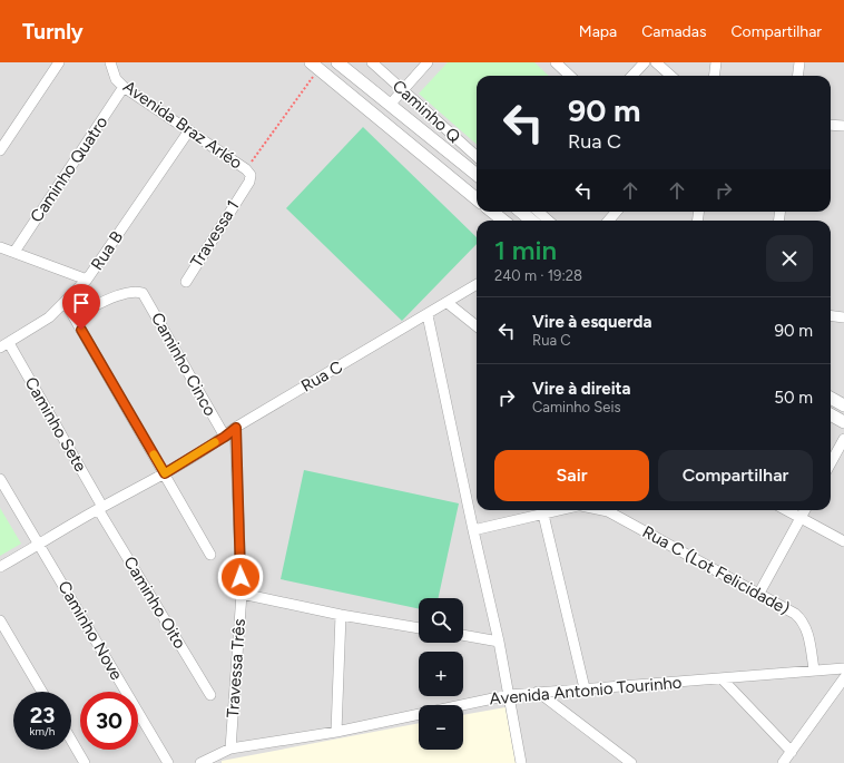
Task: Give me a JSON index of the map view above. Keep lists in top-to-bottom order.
{
  "streets": {
    "street": [
      "Caminho Q",
      "Avenida Braz Arléo",
      "Caminho Quatro",
      "Travessa 1",
      "Rua B",
      "Caminho Cinco",
      "Rua C",
      "Caminho Sete",
      "Rua C (Lot Felicidade)",
      "Caminho Oito",
      "Caminho Nove",
      "Travessa Três",
      "Avenida Antonio Tourinho"
    ]
  },
  "crossings": [
    ["Avenida Braz Arléo", "Caminho Quatro"],
    ["Avenida Braz Arléo", "Travessa 1"],
    ["Avenida Braz Arléo", "Rua B"],
    ["Rua B", "Caminho Sete"],
    ["Caminho Cinco", "Rua C"],
    ["Rua C", "Caminho Sete"],
    ["Rua C", "Caminho Oito"],
    ["Rua C", "Caminho Nove"],
    ["Rua C", "Travessa Três"],
    ["Caminho Sete", "Caminho Oito"],
    ["Rua C (Lot Felicidade)", "Avenida Antonio Tourinho"],
    ["Travessa Três", "Avenida Antonio Tourinho"]
  ],
  "page": {
    "header": "Turnly",
    "nav": ["Mapa", "Camadas", "Compartilhar"],
    "turn": ["90 m", "Rua C"],
    "heading": ["1 min", "240 m · 19:28"],
    "list": [
      {
        "name": "Vire à esquerda",
        "note": "Rua C",
        "value": "90 m"
      },
      {
        "name": "Vire à direita",
        "note": "Caminho Seis",
        "value": "50 m"
      }
    ],
    "buttons": ["Sair", "Compartilhar"],
    "map_buttons": ["+", "−"],
    "speed": "23 km/h",
    "limit": "30"
  }
}
